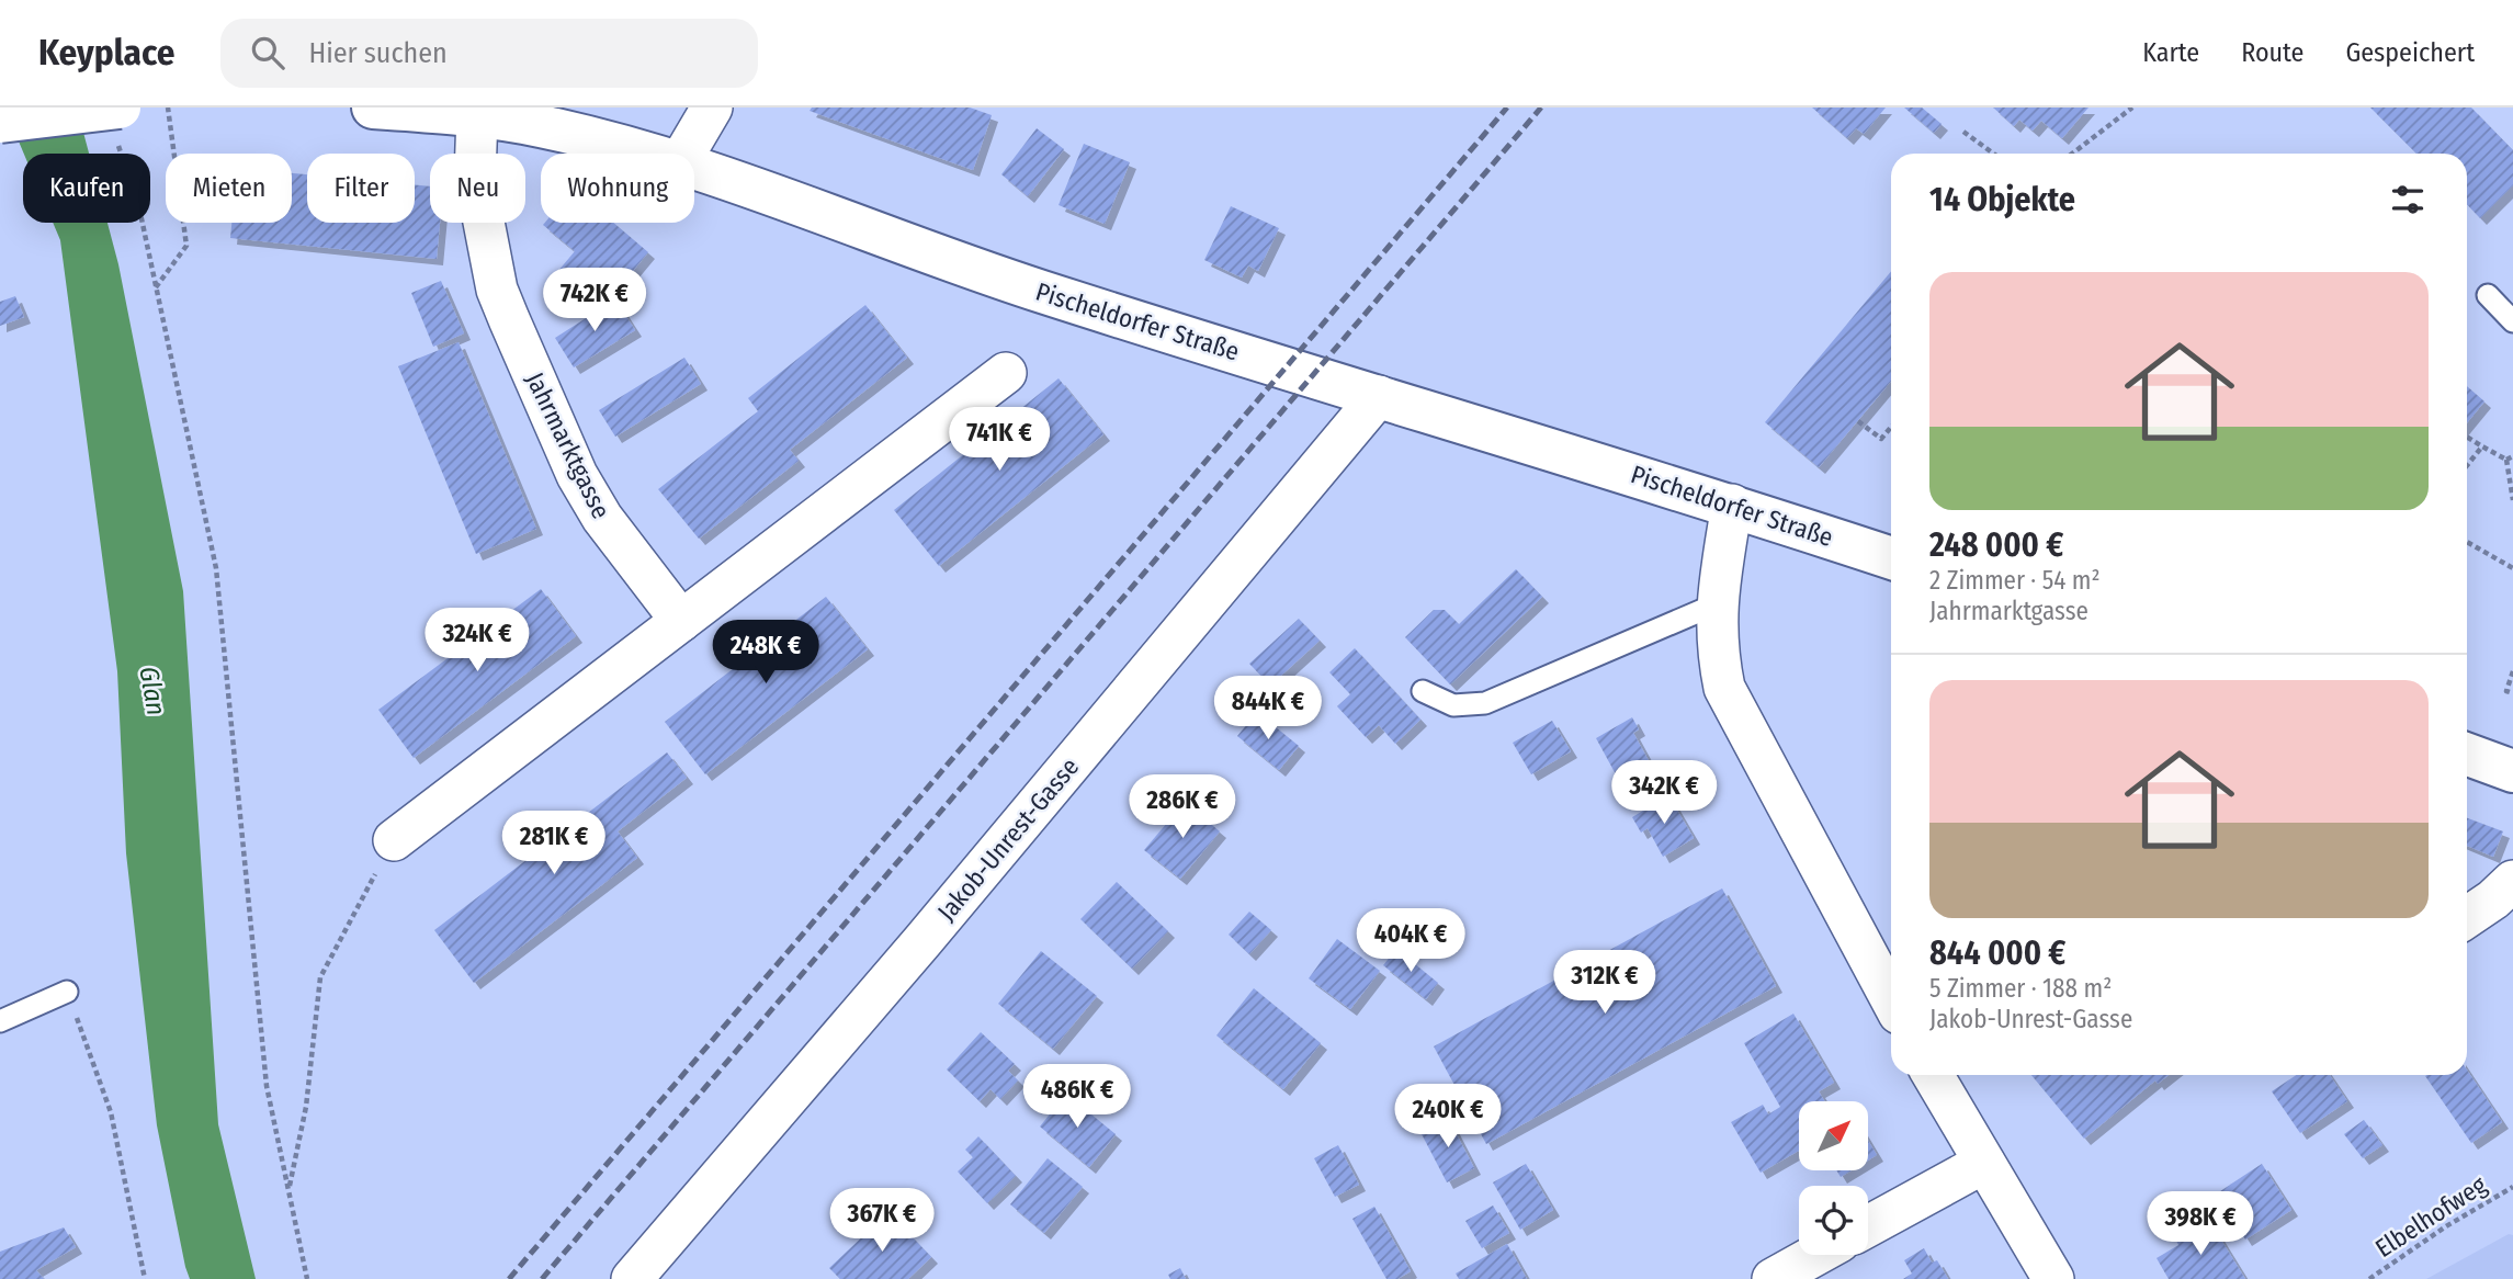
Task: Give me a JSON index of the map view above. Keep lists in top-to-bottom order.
{
  "streets": {
    "main road": ["Pischeldorfer Straße"],
    "street": ["Jahrmarktgasse", "Jakob-Unrest-Gasse"],
    "path": ["Elbelhofweg"]
  },
  "crossings": [
    ["Pischeldorfer Straße", "Jahrmarktgasse"],
    ["Pischeldorfer Straße", "Jakob-Unrest-Gasse"]
  ],
  "water": ["Glan"],
  "north": "top right",
  "page": {
    "header": "Keyplace",
    "search": "Hier suchen",
    "nav": ["Karte", "Route", "Gespeichert"],
    "chip": [
      "Kaufen",
      "Mieten",
      "Filter",
      "Neu",
      "Wohnung"
    ],
    "heading": "14 Objekte",
    "list": [
      {
        "name": "248 000 €",
        "note": "2 Zimmer · 54 m² · Jahrmarktgasse"
      },
      {
        "name": "844 000 €",
        "note": "5 Zimmer · 188 m² · Jakob-Unrest-Gasse"
      }
    ],
    "price": [
      "742K €",
      "741K €",
      "324K €",
      "248K €",
      "844K €",
      "342K €",
      "286K €",
      "281K €",
      "404K €",
      "312K €",
      "486K €",
      "240K €",
      "367K €",
      "398K €"
    ]
  }
}
